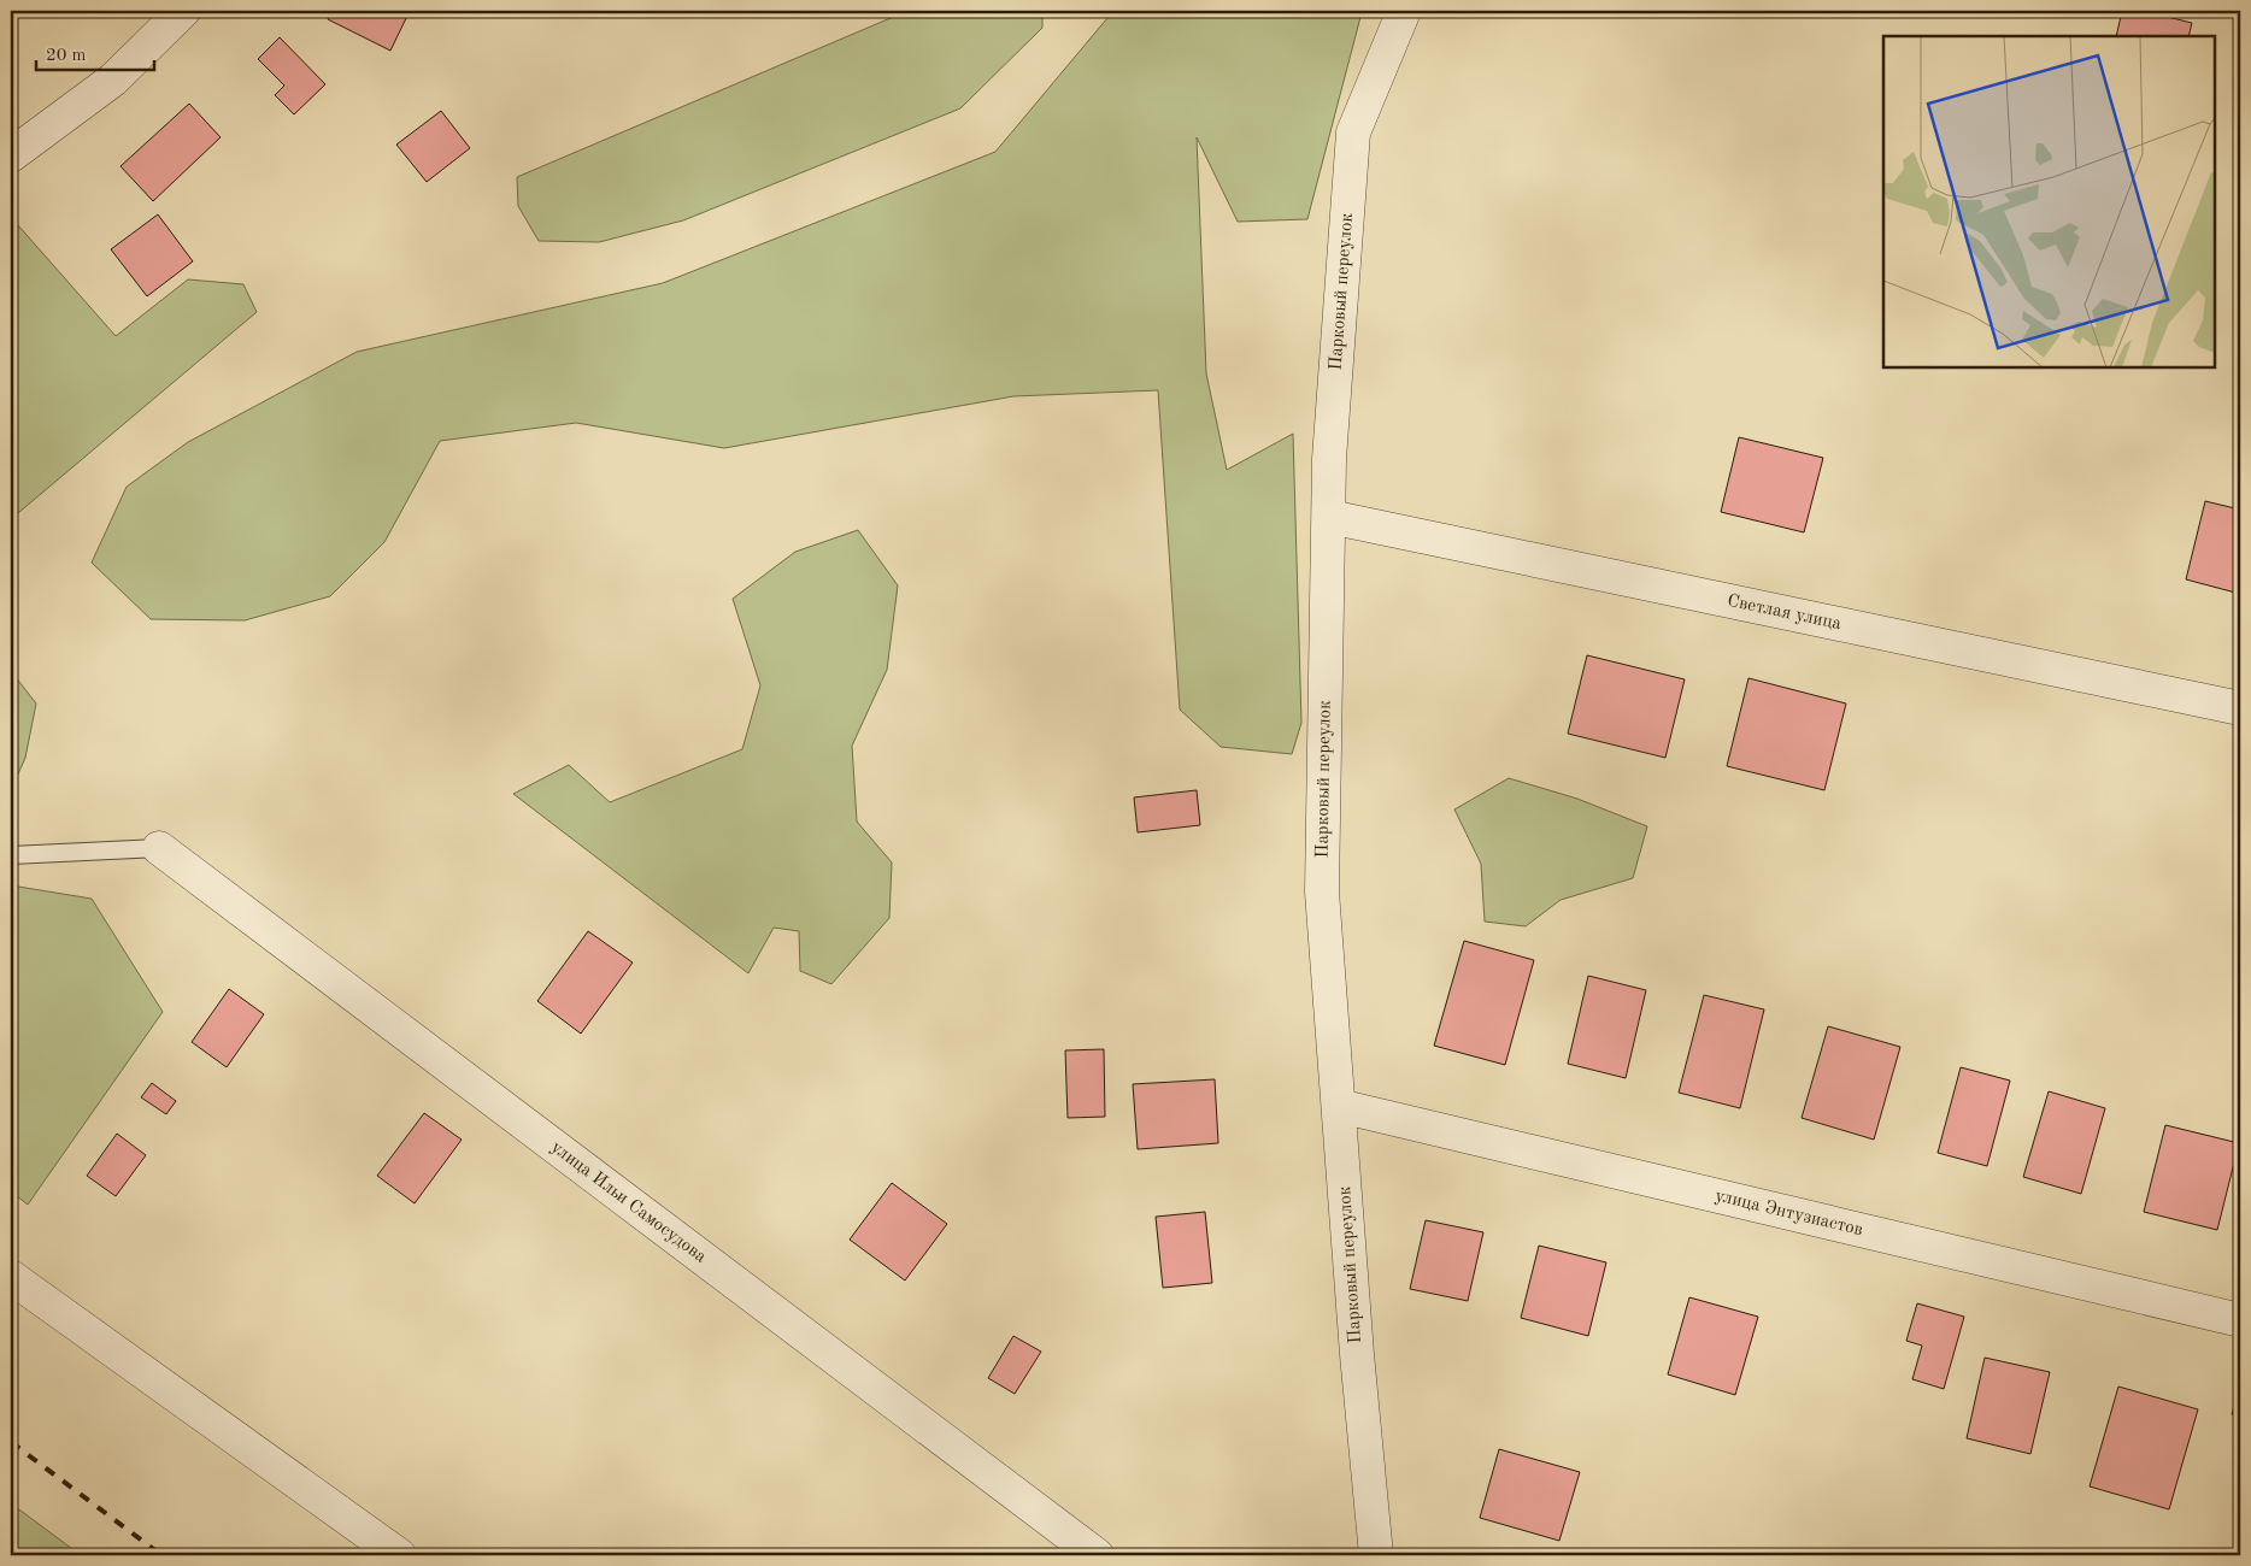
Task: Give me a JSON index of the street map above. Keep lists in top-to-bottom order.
{
  "streets": {
    "street": [
      "Парковый переулок",
      "Светлая улица",
      "улица Ильи Самосудова",
      "улица Энтузиастов"
    ]
  },
  "crossings": [
    ["Парковый переулок", "Светлая улица"],
    ["Парковый переулок", "улица Энтузиастов"]
  ],
  "scale_bar": "20 m"
}
